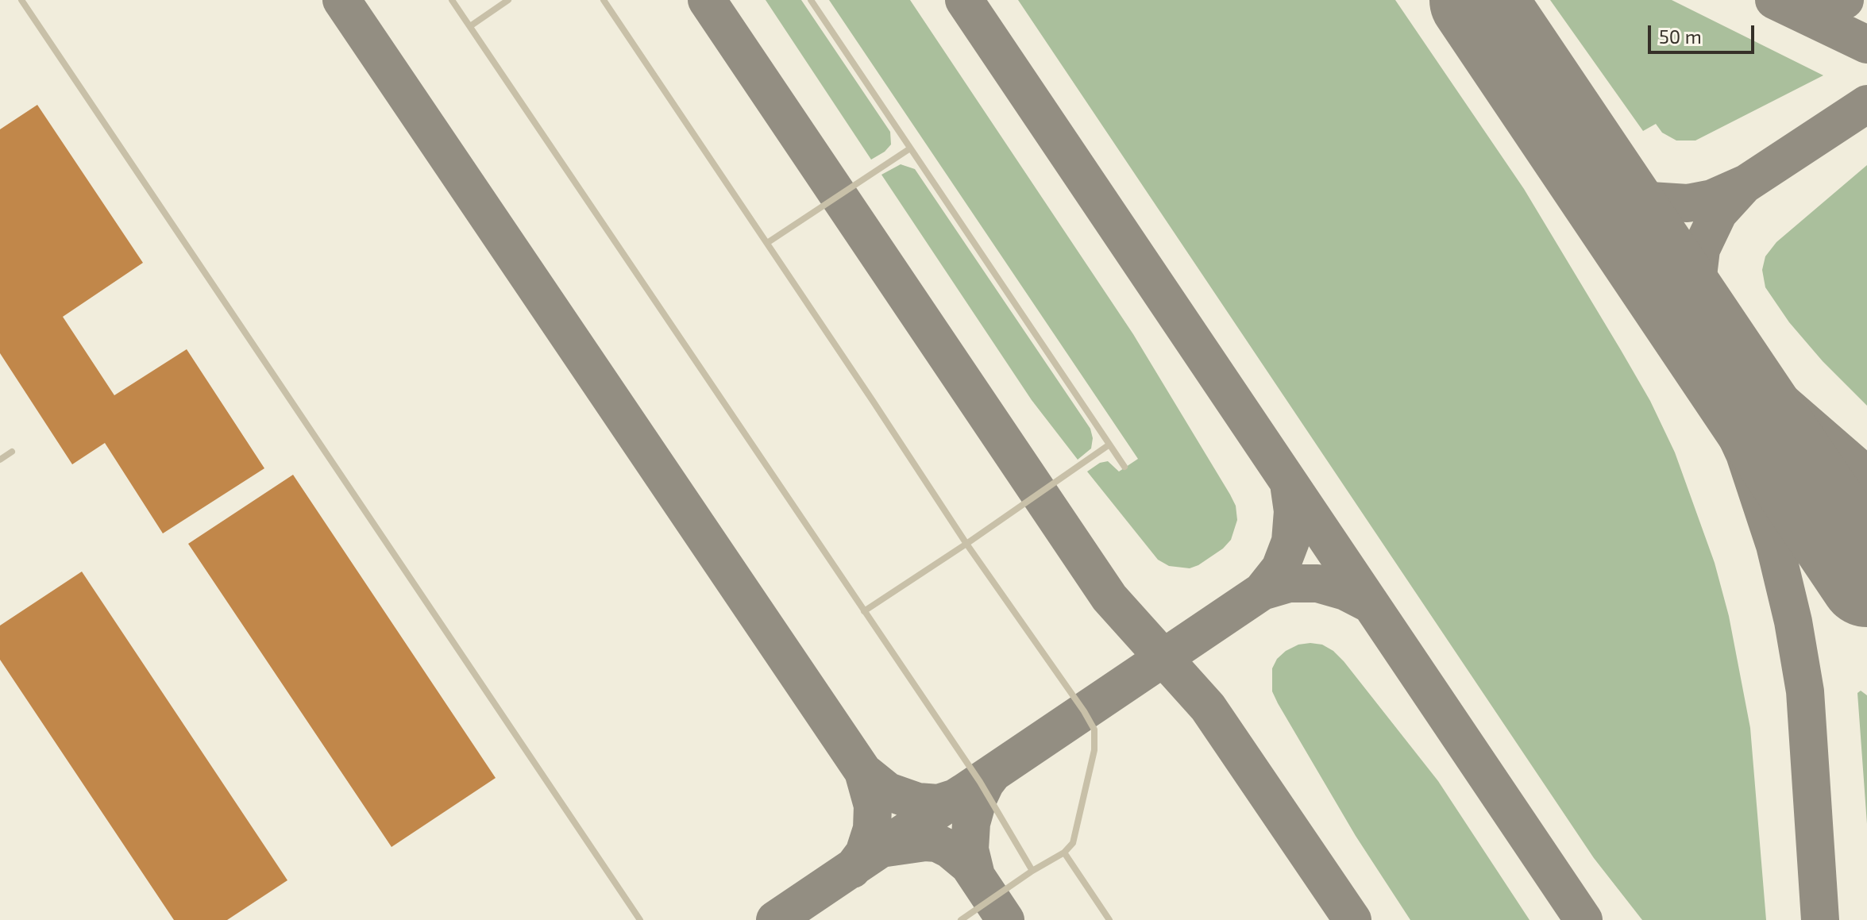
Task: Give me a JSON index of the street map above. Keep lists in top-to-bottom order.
{
  "scale_bar": "50 m"
}
